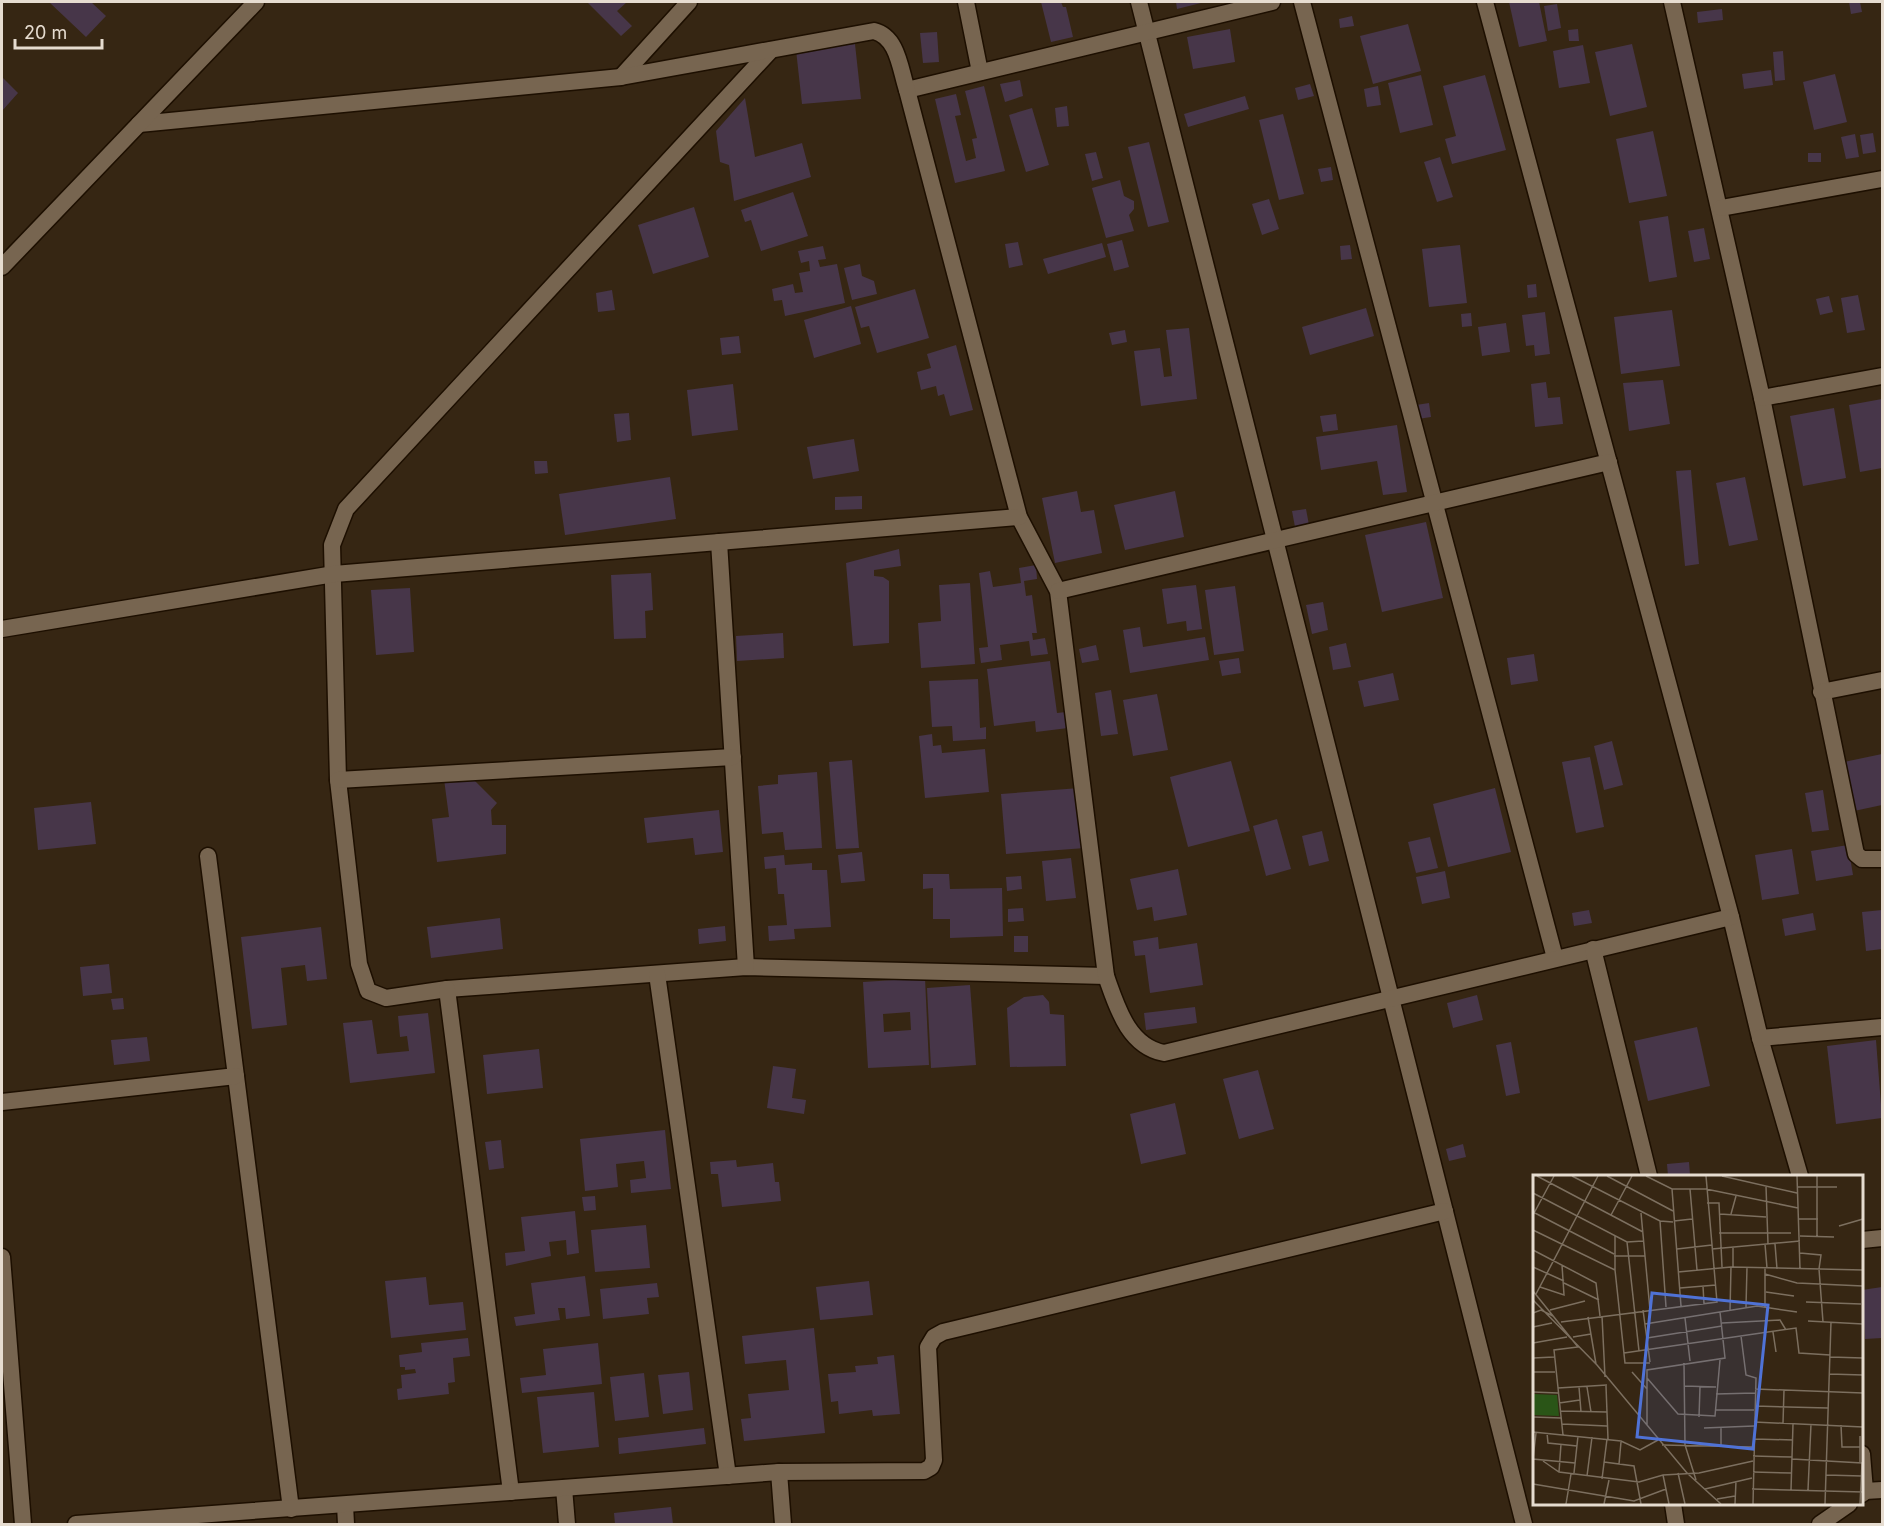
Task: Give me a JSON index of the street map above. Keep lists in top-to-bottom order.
{
  "scale_bar": "20 m"
}
